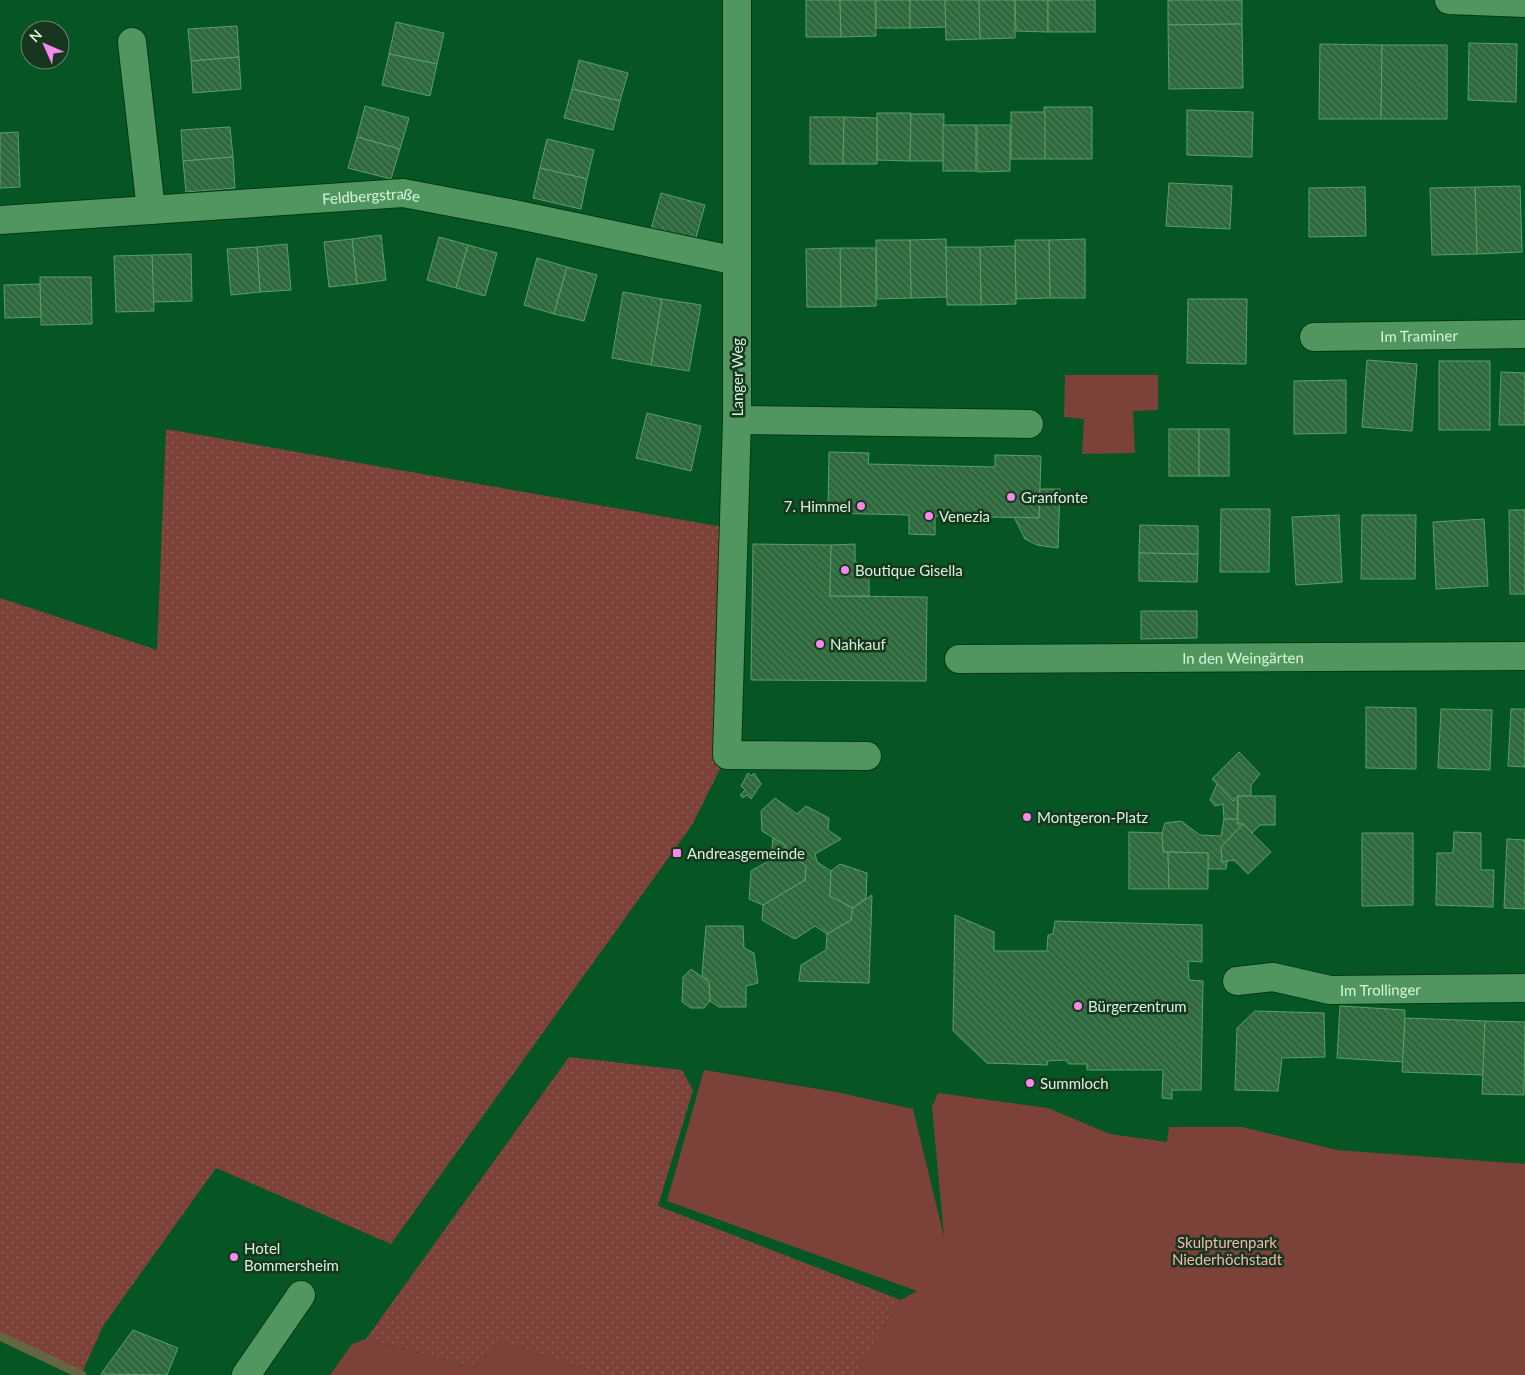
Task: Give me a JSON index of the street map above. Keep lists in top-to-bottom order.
{
  "streets": {
    "street": [
      "Feldbergstraße",
      "Im Traminer",
      "Langer Weg",
      "In den Weingärten",
      "Im Trollinger"
    ]
  },
  "crossings": [
    ["Feldbergstraße", "Langer Weg"]
  ],
  "parks": ["Skulpturenpark Niederhöchstadt"],
  "places": {
    "other": [
      "Granfonte",
      "7. Himmel",
      "Venezia",
      "Boutique Gisella",
      "Nahkauf",
      "Montgeron-Platz",
      "Bürgerzentrum",
      "Summloch",
      "Hotel Bommersheim"
    ],
    "transit": ["Andreasgemeinde"]
  },
  "north": "top left"
}
